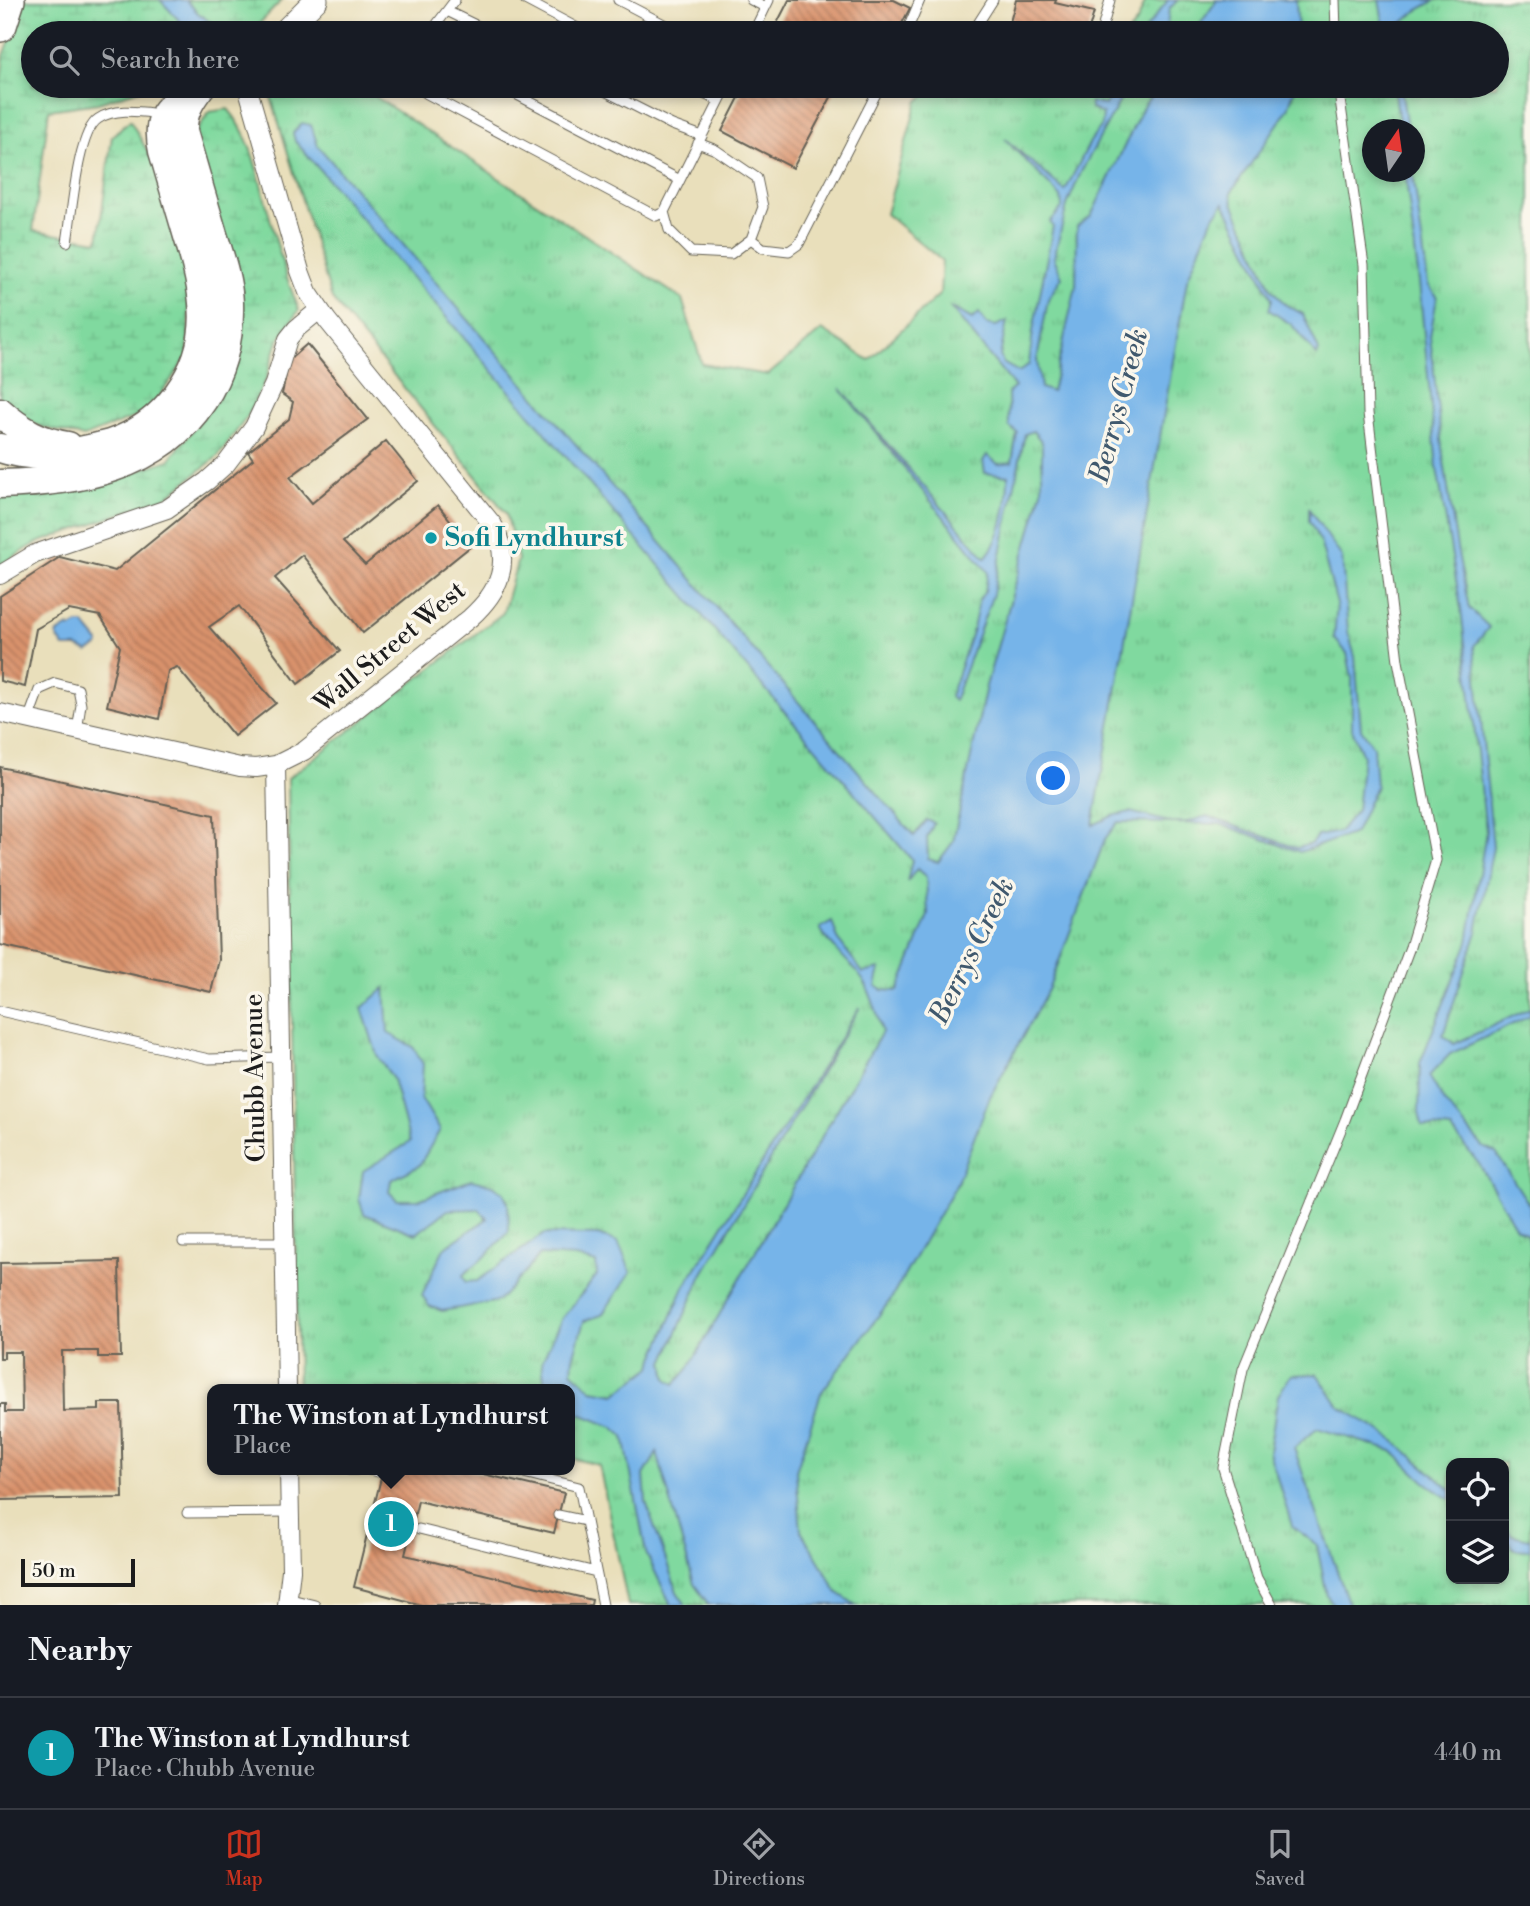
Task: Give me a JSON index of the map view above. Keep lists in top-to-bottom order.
{
  "streets": {
    "street": ["Wall Street West", "Chubb Avenue"]
  },
  "crossings": [
    ["Wall Street West", "Chubb Avenue"]
  ],
  "water": ["Berrys Creek"],
  "places": ["Sofi Lyndhurst"],
  "scale_bar": "50 m",
  "north": "top",
  "page": {
    "search": "Search here",
    "popup": ["The Winston at Lyndhurst", "Place"],
    "pins": "1",
    "scale": "50 m",
    "heading": "Nearby",
    "list": [
      {
        "mark": "1",
        "name": "The Winston at Lyndhurst",
        "note": "Place · Chubb Avenue",
        "value": "440 m"
      }
    ],
    "nav": ["Map", "Directions", "Saved"]
  }
}
